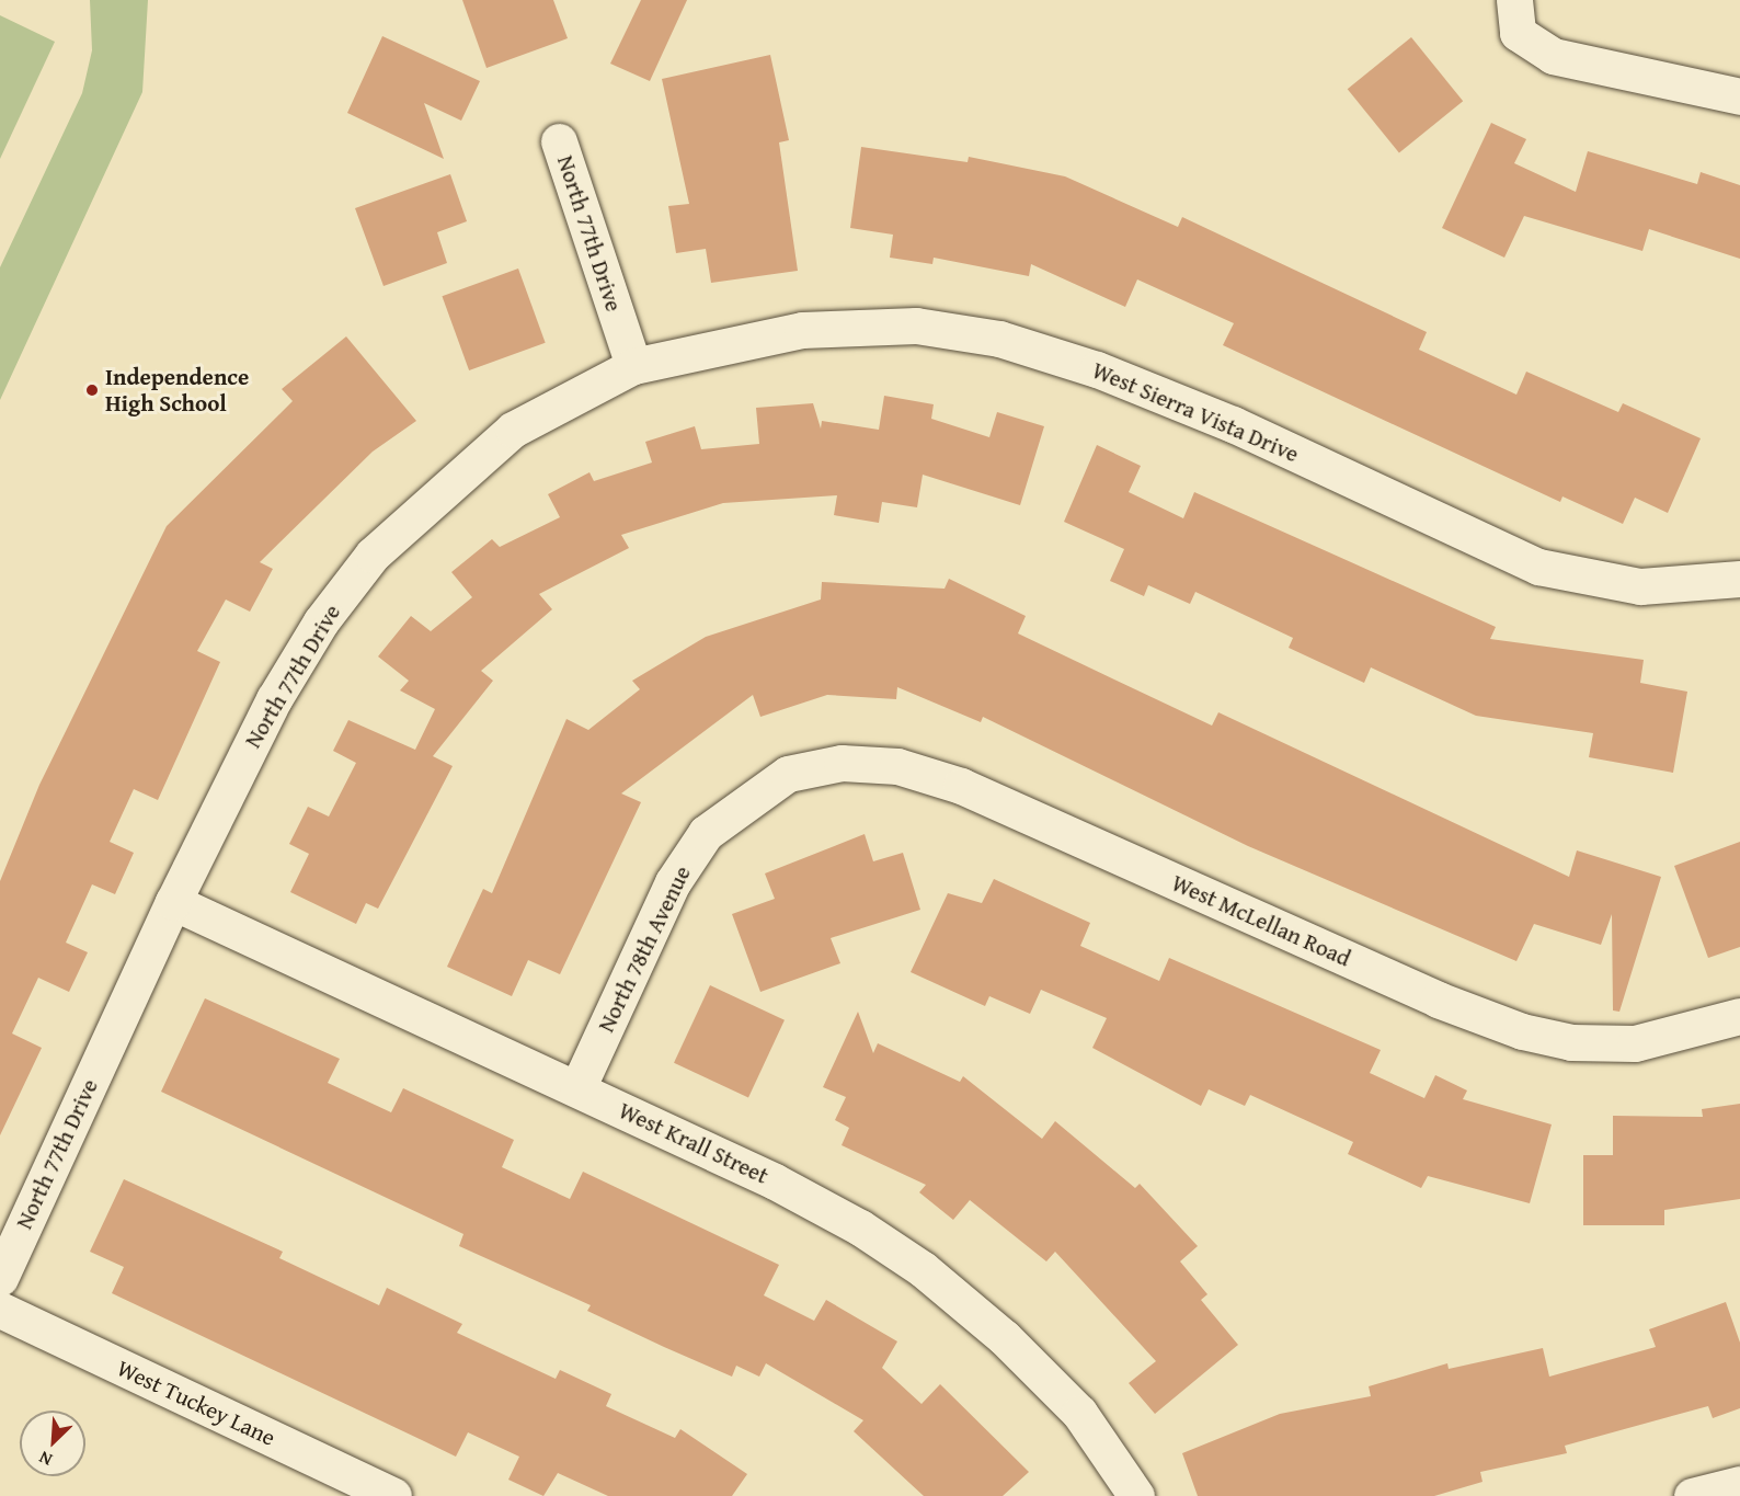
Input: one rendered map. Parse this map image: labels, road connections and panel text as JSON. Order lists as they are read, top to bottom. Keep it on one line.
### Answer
{"streets":{"street":["North 77th Drive","West Sierra Vista Drive","West McLellan Road","North 78th Avenue","West Krall Street","West Tuckey Lane"]},"crossings":[["North 77th Drive","West Sierra Vista Drive"],["North 77th Drive","West Krall Street"],["West McLellan Road","North 78th Avenue"],["North 78th Avenue","West Krall Street"]],"places":["Independence High School"],"north":"bottom left"}
